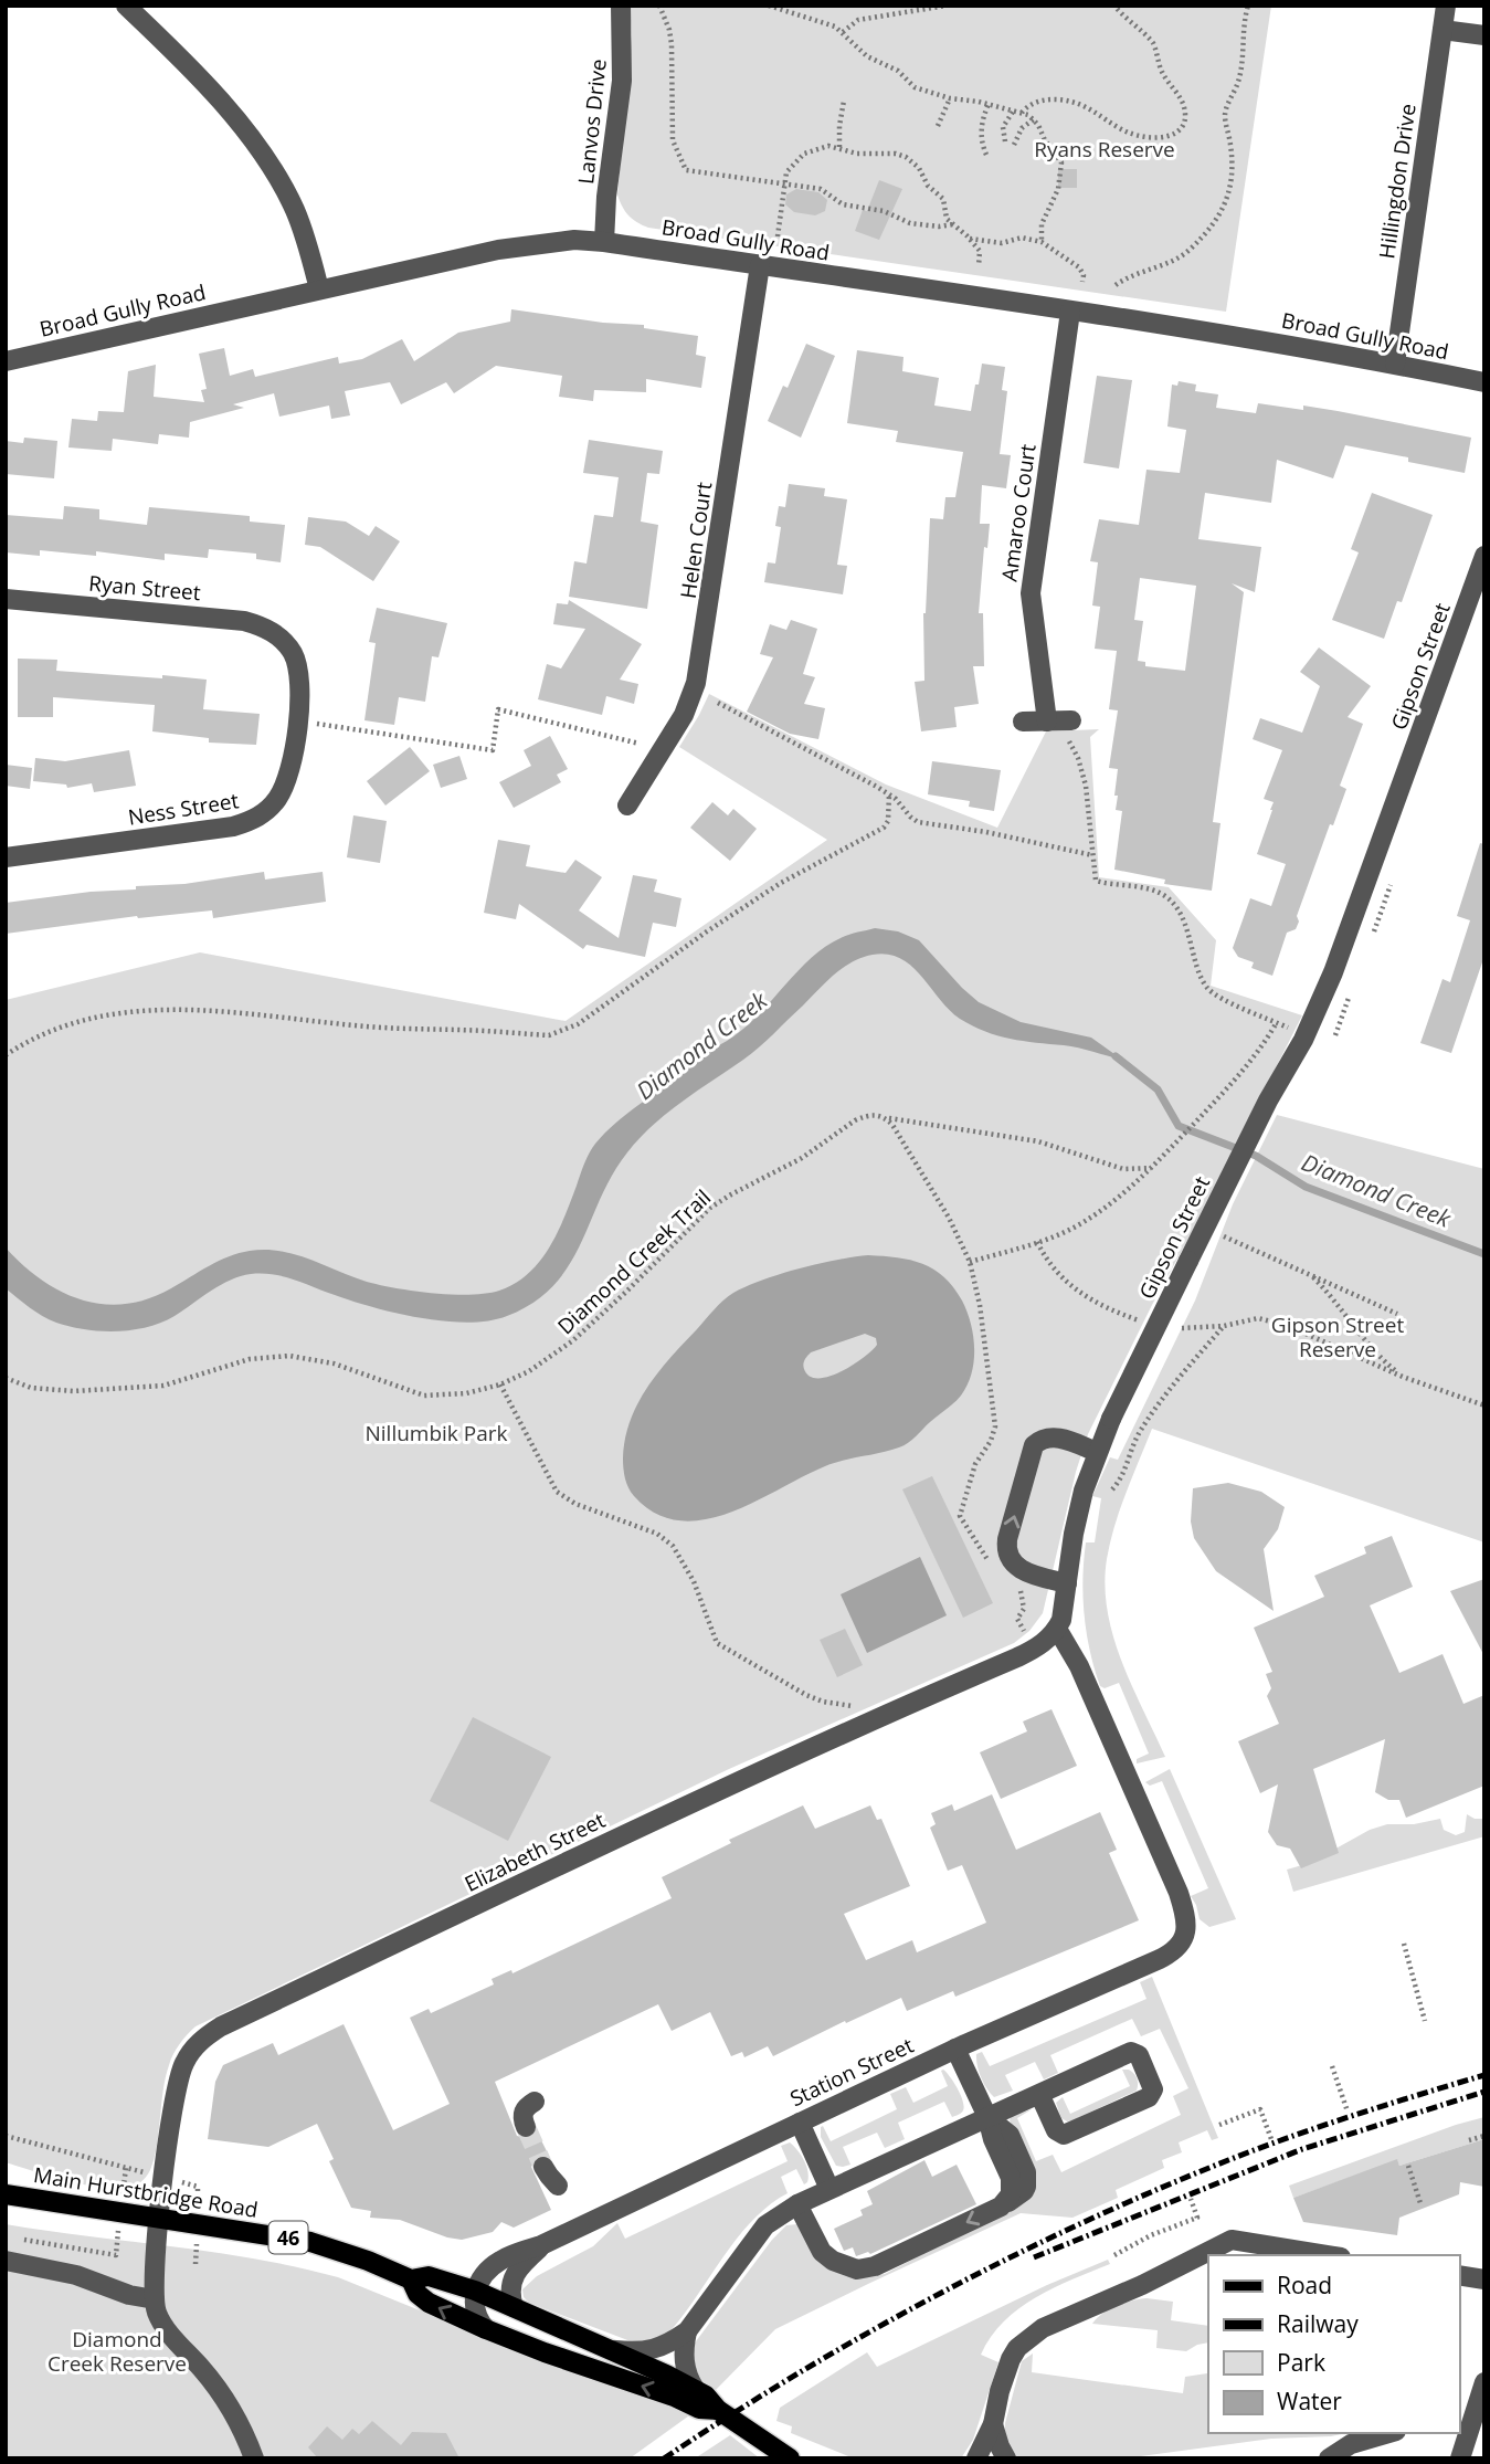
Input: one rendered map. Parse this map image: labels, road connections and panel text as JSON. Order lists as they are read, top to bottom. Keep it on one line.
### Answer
{"streets":{"main road":["Main Hurstbridge Road","46"],"street":["Lanvos Drive","Hillingdon Drive","Broad Gully Road","Amaroo Court","Helen Court","Ryan Street","Gipson Street","Ness Street","Elizabeth Street","Station Street"],"path":["Diamond Creek Trail"]},"crossings":[["Lanvos Drive","Broad Gully Road"],["Hillingdon Drive","Broad Gully Road"],["Broad Gully Road","Amaroo Court"],["Broad Gully Road","Helen Court"],["Ryan Street","Ness Street"],["Gipson Street","Elizabeth Street"],["Gipson Street","Station Street"],["Elizabeth Street","Station Street"],["Elizabeth Street","Main Hurstbridge Road"],["Station Street","Main Hurstbridge Road"]],"water":["Diamond Creek"],"parks":["Ryans Reserve","Gipson Street Reserve","Nillumbik Park","Diamond Creek Reserve"],"legend":["Road","Railway","Park","Water"]}
